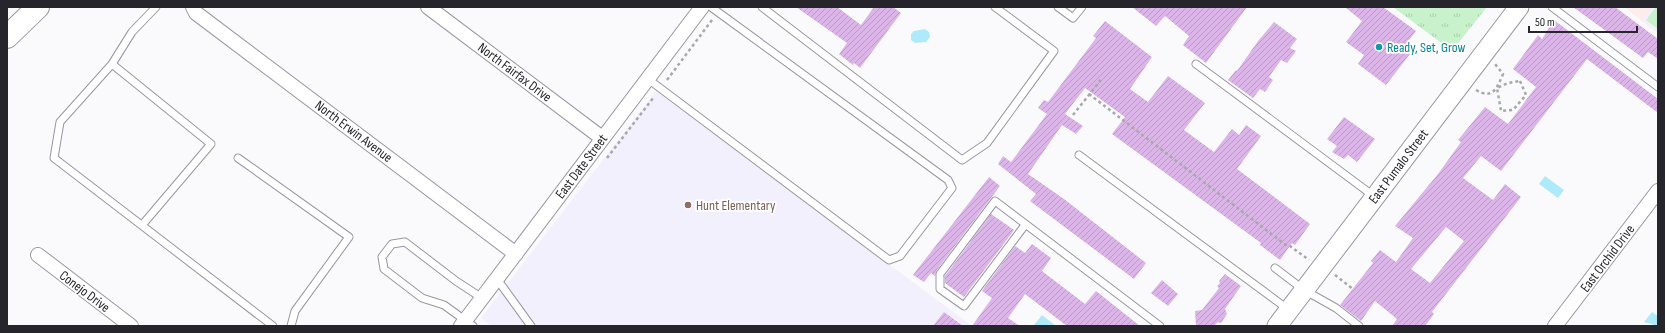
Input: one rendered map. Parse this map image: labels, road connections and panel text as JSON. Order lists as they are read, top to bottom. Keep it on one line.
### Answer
{"streets":{"street":["North Fairfax Drive","North Erwin Avenue","East Date Street","East Pumalo Street","East Orchid Drive","Conejo Drive"]},"crossings":[["North Fairfax Drive","East Date Street"],["North Erwin Avenue","East Date Street"]],"places":["Ready, Set, Grow","Hunt Elementary"],"scale_bar":"50 m"}
